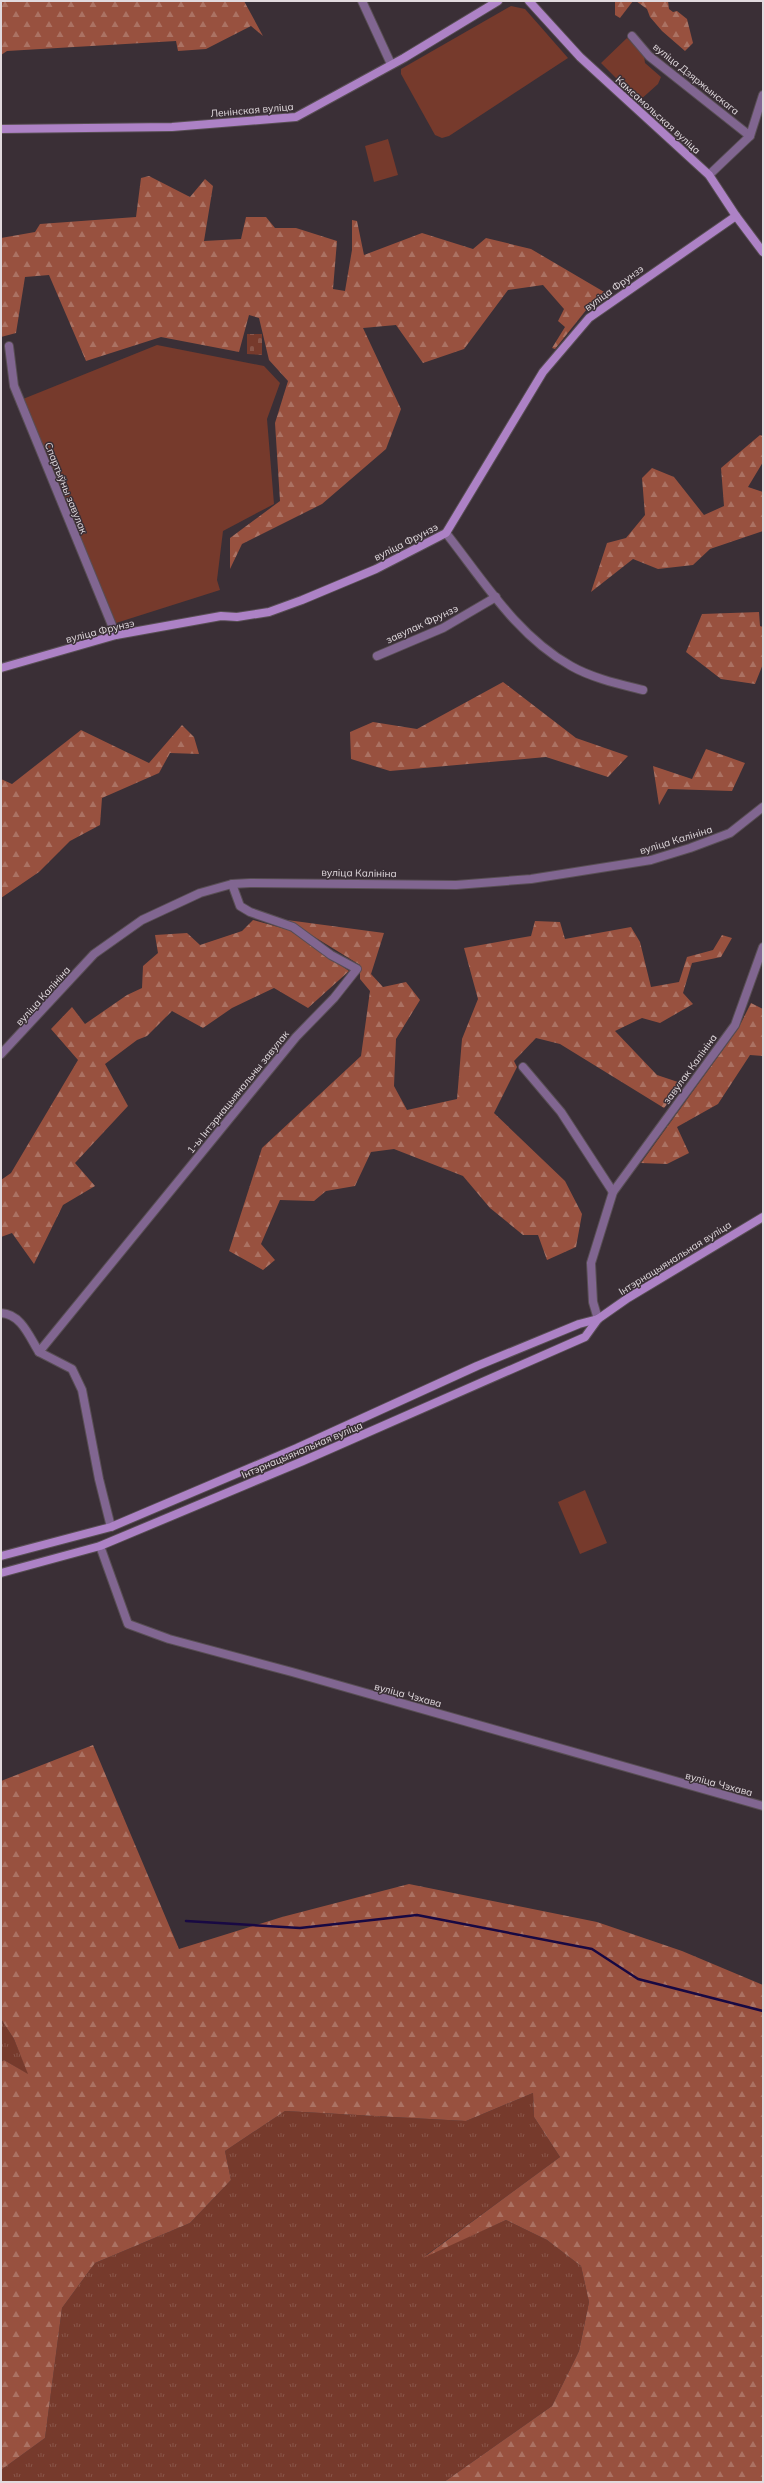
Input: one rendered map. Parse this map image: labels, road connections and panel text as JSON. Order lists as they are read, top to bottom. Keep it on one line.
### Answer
{"streets":{"main road":["Ленінская вуліца","Камсамольская вуліца","вуліца Фрунзэ","Інтэрнацыянальная вуліца"],"street":["вуліца Дзяржынскага","Спартыўны завулак","завулак Фрунзэ","вуліца Калініна","завулак Калініна","1-ы Інтэрнацыянальны завулак","вуліца Чэхава"]},"crossings":[["Камсамольская вуліца","вуліца Фрунзэ"],["вуліца Фрунзэ","Спартыўны завулак"],["вуліца Калініна","1-ы Інтэрнацыянальны завулак"],["завулак Калініна","Інтэрнацыянальная вуліца"],["Інтэрнацыянальная вуліца","вуліца Чэхава"]]}
